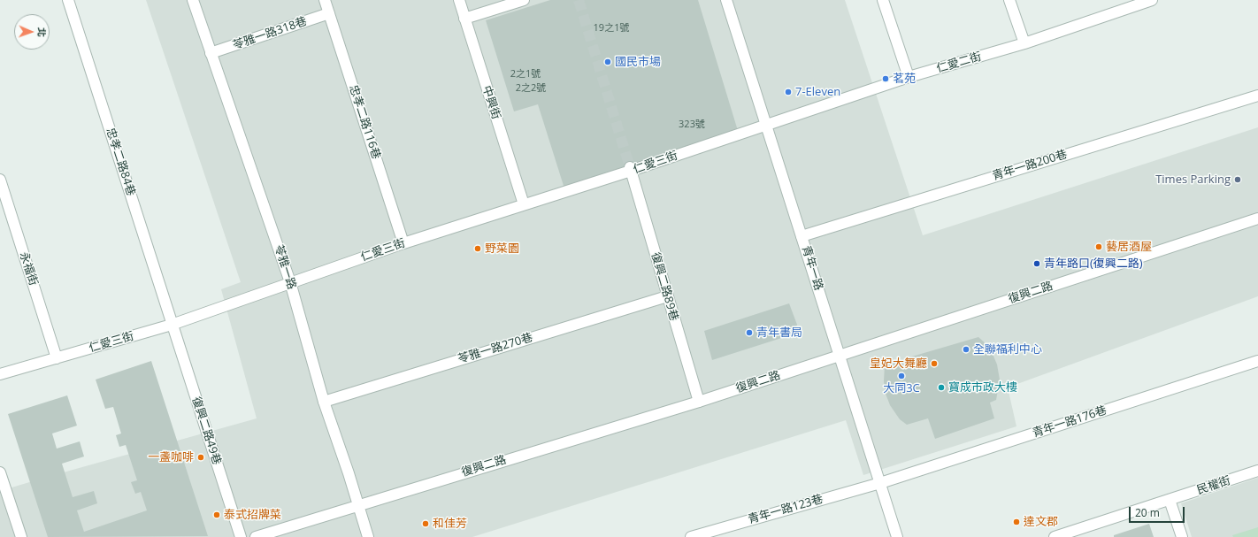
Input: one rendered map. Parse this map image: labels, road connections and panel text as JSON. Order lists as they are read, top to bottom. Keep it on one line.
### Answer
{"streets":{"street":["苓雅一路318巷","仁愛二街","中興街","忠孝二路116巷","忠孝二路84巷","仁愛三街","青年一路200巷","苓雅一路","青年一路","永福街","復興二路89巷","復興二路","苓雅一路270巷","青年一路176巷","復興二路49巷","民權街","青年一路123巷"]},"crossings":[["苓雅一路318巷","忠孝二路116巷"],["苓雅一路318巷","苓雅一路"],["仁愛二街","仁愛三街"],["仁愛二街","青年一路"],["中興街","仁愛三街"],["忠孝二路116巷","仁愛三街"],["忠孝二路84巷","仁愛三街"],["忠孝二路84巷","復興二路49巷"],["仁愛三街","苓雅一路"],["仁愛三街","青年一路"],["仁愛三街","永福街"],["仁愛三街","復興二路89巷"],["仁愛三街","復興二路49巷"],["青年一路200巷","青年一路"],["苓雅一路","復興二路"],["苓雅一路","苓雅一路270巷"],["青年一路","復興二路"],["青年一路","青年一路176巷"],["青年一路","青年一路123巷"],["復興二路89巷","復興二路"],["復興二路89巷","苓雅一路270巷"],["青年一路176巷","青年一路123巷"]],"places":["國民市場","茗苑","7-Eleven","Times Parking","藝居酒屋","野菜園","青年路口(復興二路)","青年書局","全聯福利中心","皇妃大舞廳","大同3C","寶成市政大樓","一盞咖啡","泰式招牌菜","達文郡","和佳芳"],"house_numbers":["19之1號","2之1號","2之2號","323號"],"scale_bar":"20 m","north":"right"}
